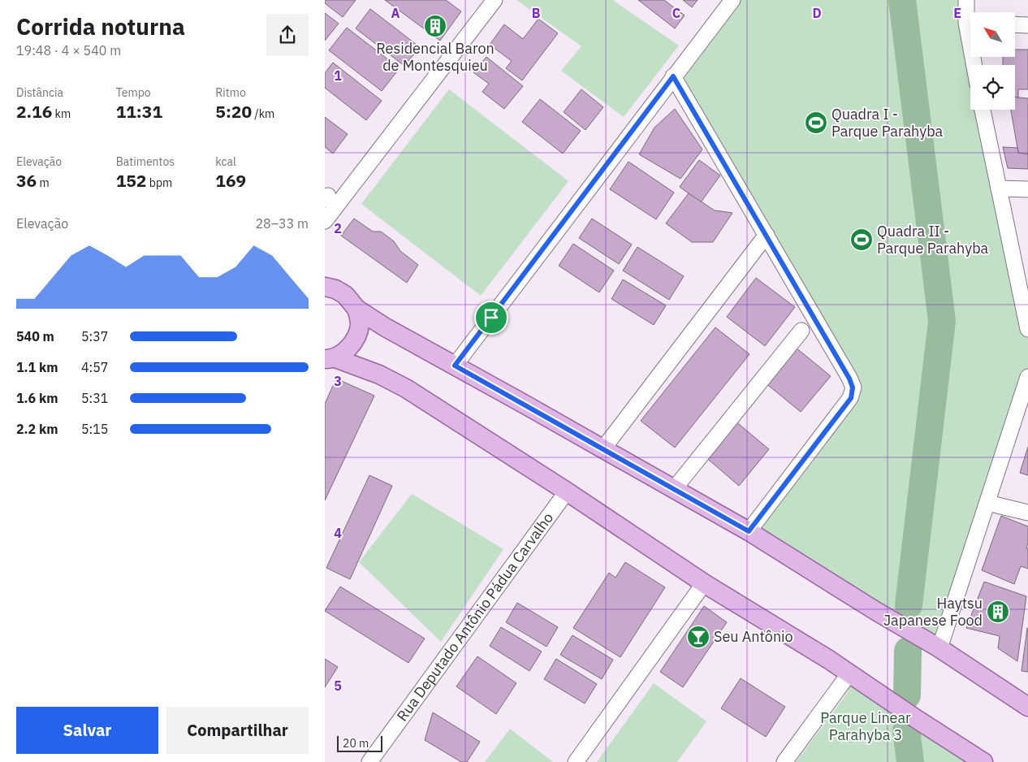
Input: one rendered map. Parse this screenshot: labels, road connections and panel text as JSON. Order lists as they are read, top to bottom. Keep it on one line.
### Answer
{"streets":{"street":["Rua Deputado Antônio Pádua Carvalho"]},"parks":["Parque Linear Parahyba 3"],"places":{"building":["Residencial Baron de Montesquieu","Haytsu Japanese Food"],"sports":["Quadra I - Parque Parahyba","Quadra II - Parque Parahyba"],"bar":["Seu Antônio"]},"scale_bar":"20 m","north":"top left","page":{"heading":["Corrida noturna","19:48 · 4 × 540 m"],"stats":[["Distância","2.16 km"],["Tempo","11:31"],["Ritmo","5:20 /km"],["Elevação","36 m"],["Batimentos","152 bpm"],["kcal","169"]],"chart":["Elevação","28–33 m"],"list":[{"name":"540 m","note":"5:37"},{"name":"1.1 km","note":"4:57"},{"name":"1.6 km","note":"5:31"},{"name":"2.2 km","note":"5:15"}],"buttons":["Salvar","Compartilhar"],"scale":"20 m"},"grid":{"columns":["A","B","C","D","E"],"rows":["1","2","3","4","5"]}}
